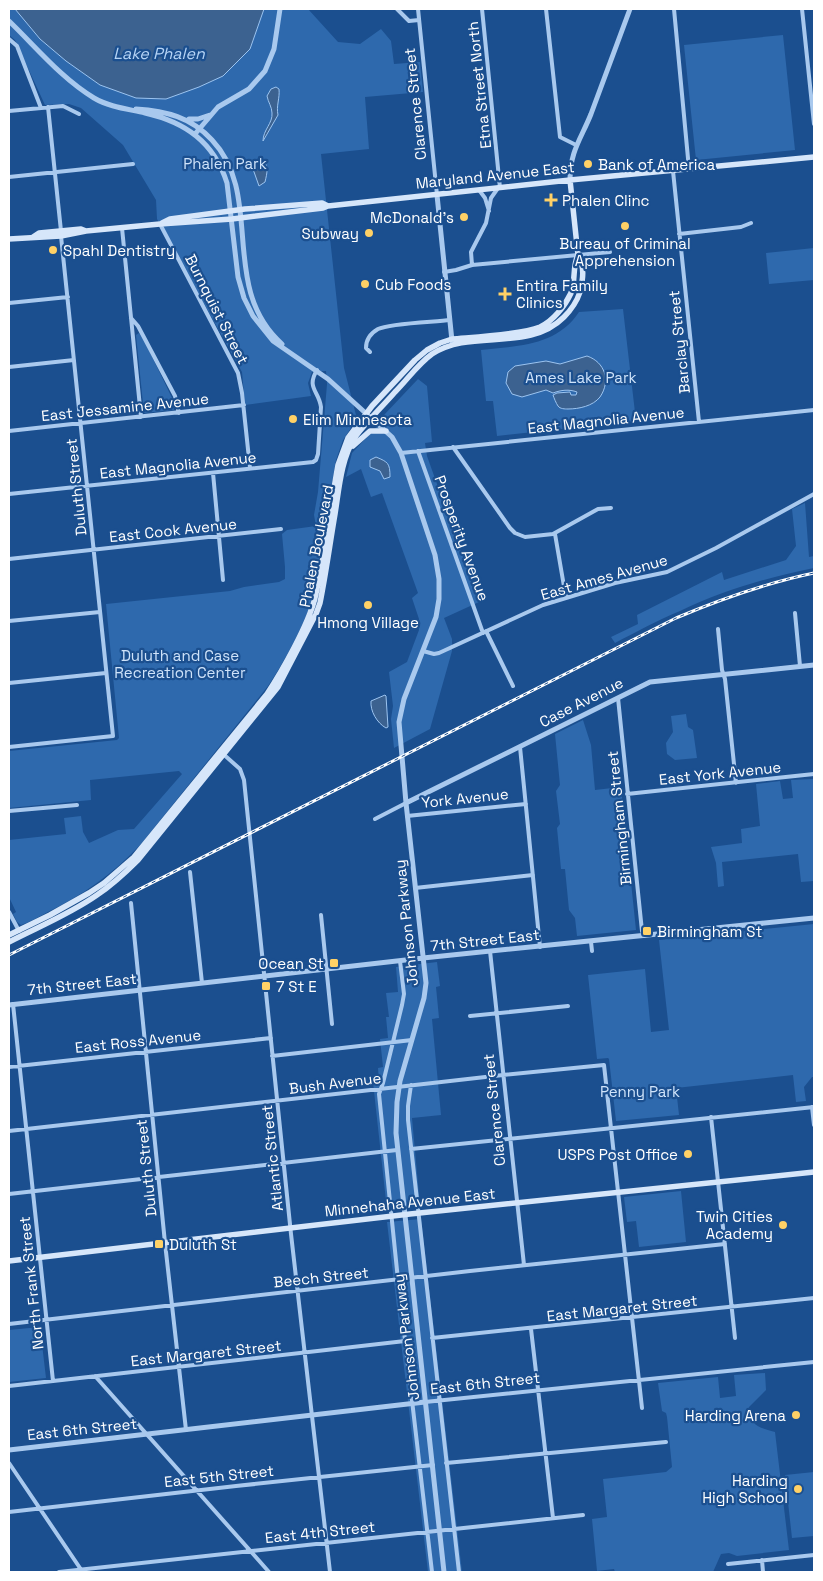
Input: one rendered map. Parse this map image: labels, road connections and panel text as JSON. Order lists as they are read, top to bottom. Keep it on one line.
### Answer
{"streets":{"main road":["Maryland Avenue East","Phalen Boulevard","Minnehaha Avenue East"],"street":["Etna Street North","Clarence Street","Burnquist Street","Barclay Street","East Jessamine Avenue","East Magnolia Avenue","Duluth Street","East Cook Avenue","Prosperity Avenue","East Ames Avenue","Case Avenue","East York Avenue","York Avenue","Birmingham Street","Johnson Parkway","7th Street East","East Ross Avenue","Bush Avenue","Atlantic Street","Beech Street","North Frank Street","East Margaret Street","East 6th Street","East 5th Street","East 4th Street"]},"crossings":[["Etna Street North","Maryland Avenue East"],["Clarence Street","Maryland Avenue East"],["Clarence Street","Phalen Boulevard"],["Clarence Street","7th Street East"],["Clarence Street","Bush Avenue"],["Clarence Street","Minnehaha Avenue East"],["Clarence Street","Beech Street"],["Maryland Avenue East","Burnquist Street"],["Maryland Avenue East","Barclay Street"],["Maryland Avenue East","Duluth Street"],["Maryland Avenue East","Phalen Boulevard"],["Maryland Avenue East","Johnson Parkway"],["Burnquist Street","East Jessamine Avenue"],["Burnquist Street","East Magnolia Avenue"],["Barclay Street","East Magnolia Avenue"],["East Jessamine Avenue","Duluth Street"],["East Magnolia Avenue","Duluth Street"],["East Magnolia Avenue","Prosperity Avenue"],["East Magnolia Avenue","Johnson Parkway"],["Duluth Street","East Cook Avenue"],["Duluth Street","7th Street East"],["Duluth Street","East Ross Avenue"],["Duluth Street","Bush Avenue"],["Duluth Street","Minnehaha Avenue East"],["Duluth Street","Beech Street"],["Duluth Street","East Margaret Street"],["Duluth Street","East 6th Street"],["Prosperity Avenue","East Ames Avenue"],["Phalen Boulevard","Johnson Parkway"],["Phalen Boulevard","Atlantic Street"],["East Ames Avenue","Johnson Parkway"],["Case Avenue","Birmingham Street"],["Case Avenue","Johnson Parkway"],["East York Avenue","Birmingham Street"],["York Avenue","Johnson Parkway"],["Birmingham Street","7th Street East"],["Johnson Parkway","7th Street East"],["Johnson Parkway","Bush Avenue"],["Johnson Parkway","Minnehaha Avenue East"],["Johnson Parkway","Beech Street"],["Johnson Parkway","East Margaret Street"],["Johnson Parkway","East 6th Street"],["Johnson Parkway","East 5th Street"],["Johnson Parkway","East 4th Street"],["7th Street East","Atlantic Street"],["7th Street East","North Frank Street"],["East Ross Avenue","Atlantic Street"],["East Ross Avenue","North Frank Street"],["Bush Avenue","Atlantic Street"],["Bush Avenue","North Frank Street"],["Atlantic Street","Minnehaha Avenue East"],["Atlantic Street","Beech Street"],["Atlantic Street","East Margaret Street"],["Atlantic Street","East 6th Street"],["Atlantic Street","East 5th Street"],["Atlantic Street","East 4th Street"],["Minnehaha Avenue East","North Frank Street"],["Beech Street","North Frank Street"],["North Frank Street","East Margaret Street"]],"water":["Lake Phalen"],"parks":["Phalen Park","Ames Lake Park","Duluth and Case Recreation Center","Penny Park"],"places":{"other":["Bank of America","McDonald's","Bureau of Criminal Apprehension","Subway","Spahl Dentistry","Cub Foods","Elim Minnesota","Hmong Village","USPS Post Office","Twin Cities Academy","Harding Arena","Harding High School"],"health":["Phalen Clinc","Entira Family Clinics"],"transit":["Birmingham St","Ocean St","7 St E","Duluth St"]}}
